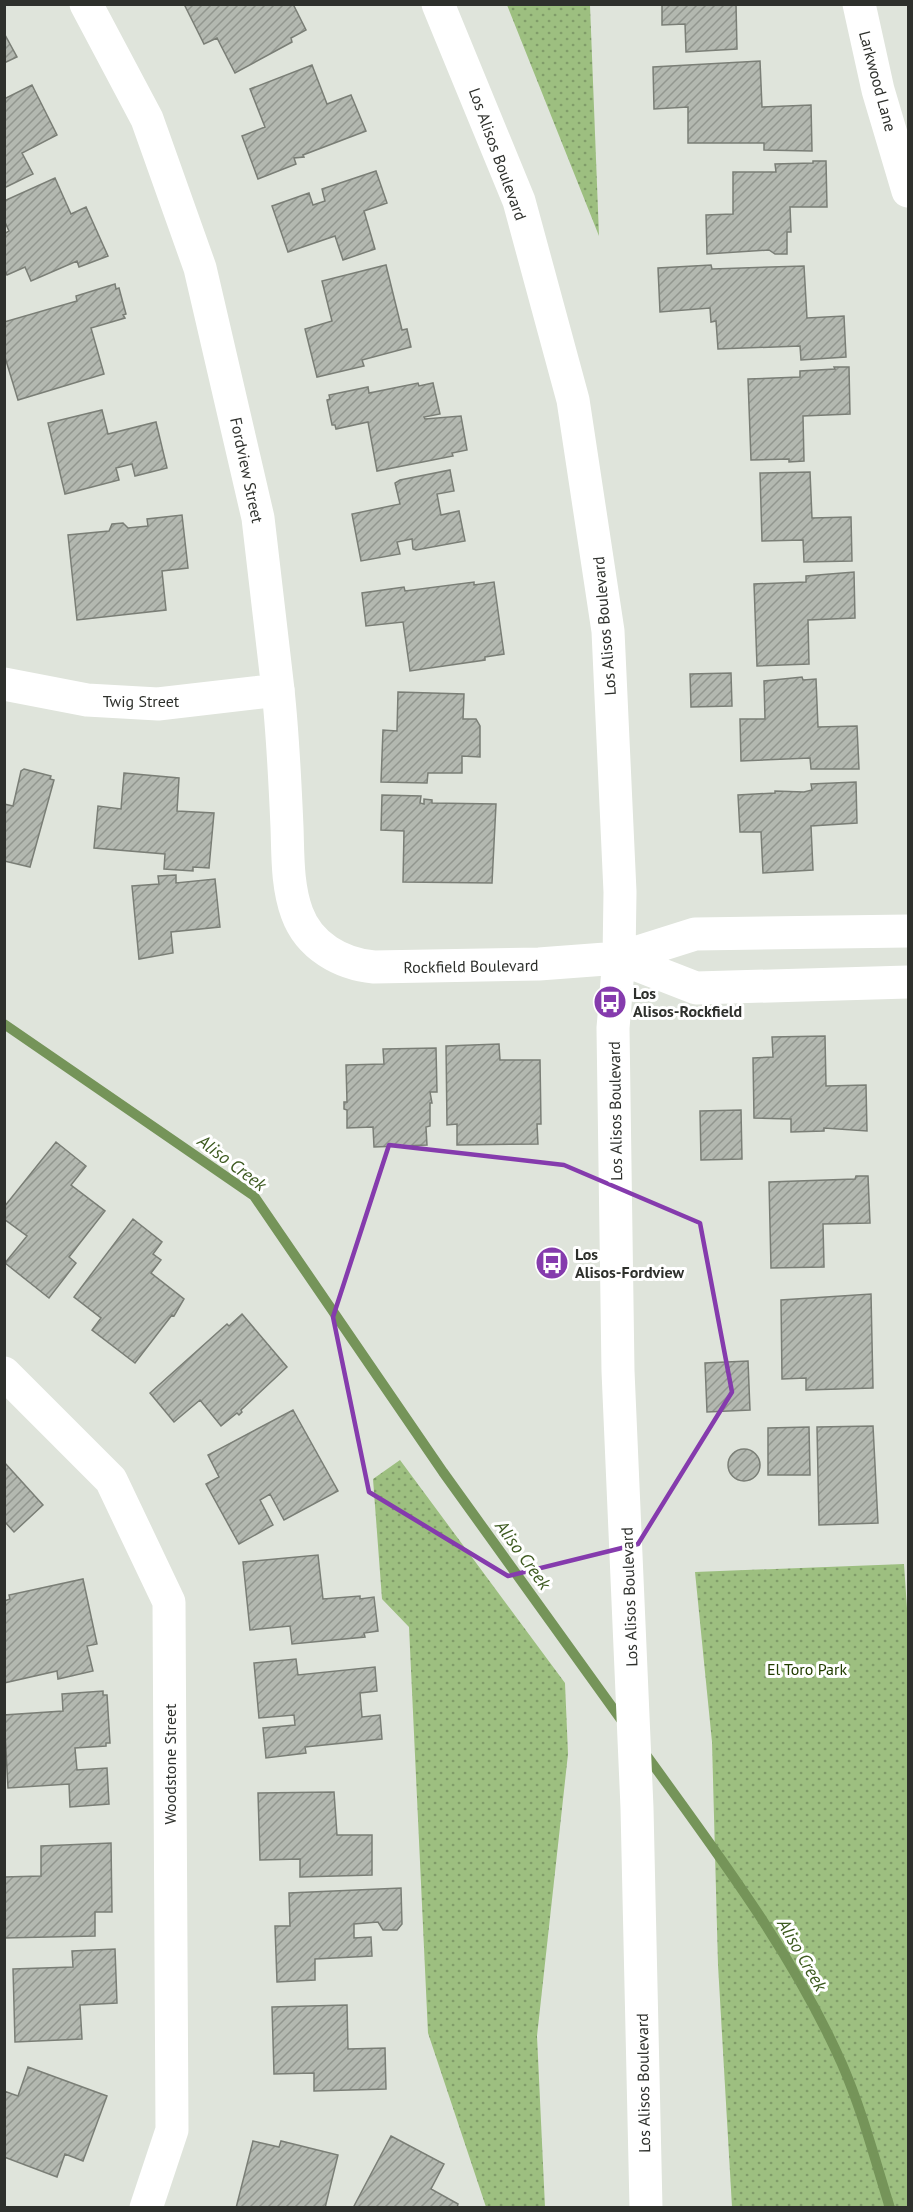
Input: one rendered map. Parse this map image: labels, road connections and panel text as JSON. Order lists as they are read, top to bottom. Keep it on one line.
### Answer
{"streets":{"main road":["Larkwood Lane","Los Alisos Boulevard","Fordview Street","Twig Street","Rockfield Boulevard","Woodstone Street"]},"crossings":[["Los Alisos Boulevard","Rockfield Boulevard"],["Fordview Street","Twig Street"],["Fordview Street","Rockfield Boulevard"]],"water":["Aliso Creek"],"parks":["El Toro Park"],"places":{"bus stop":["Los Alisos-Rockfield","Los Alisos-Fordview"]}}
